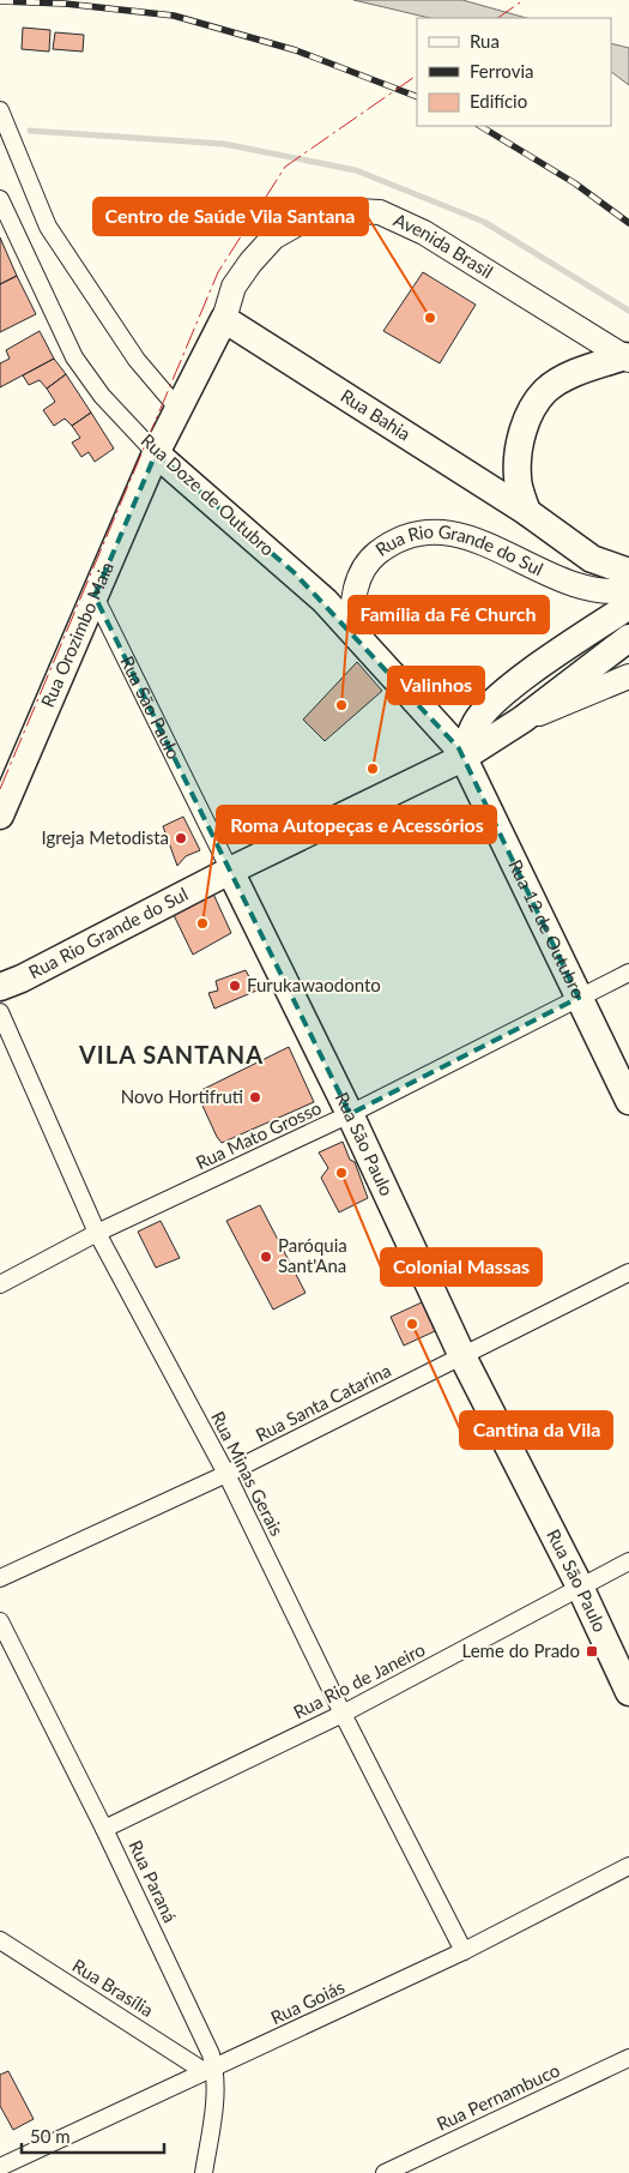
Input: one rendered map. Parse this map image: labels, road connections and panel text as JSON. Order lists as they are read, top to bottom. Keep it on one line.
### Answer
{"streets":{"main road":["Avenida Brasil","Rua Bahia","Rua Doze de Outubro","Rua Rio Grande do Sul","Rua Orozimbo Maia","Rua São Paulo","Rua 12 de Outubro"],"street":["Rua Mato Grosso","Rua Santa Catarina","Rua Minas Gerais","Rua Rio de Janeiro","Rua Paraná","Rua Brasília","Rua Goiás","Rua Pernambuco"]},"crossings":[["Avenida Brasil","Rua Bahia"],["Avenida Brasil","Rua Doze de Outubro"],["Avenida Brasil","Rua Orozimbo Maia"],["Rua Doze de Outubro","Rua Rio Grande do Sul"],["Rua Doze de Outubro","Rua Orozimbo Maia"],["Rua Doze de Outubro","Rua 12 de Outubro"],["Rua Rio Grande do Sul","Rua São Paulo"],["Rua Rio Grande do Sul","Rua 12 de Outubro"],["Rua Orozimbo Maia","Rua São Paulo"],["Rua São Paulo","Rua Mato Grosso"],["Rua São Paulo","Rua Santa Catarina"],["Rua São Paulo","Rua Rio de Janeiro"],["Rua 12 de Outubro","Rua Mato Grosso"],["Rua Mato Grosso","Rua Minas Gerais"],["Rua Santa Catarina","Rua Minas Gerais"],["Rua Minas Gerais","Rua Rio de Janeiro"],["Rua Minas Gerais","Rua Goiás"],["Rua Rio de Janeiro","Rua Paraná"],["Rua Paraná","Rua Brasília"],["Rua Paraná","Rua Goiás"],["Rua Brasília","Rua Goiás"]],"districts":["VILA SANTANA"],"places":{"other":["Centro de Saúde Vila Santana","Família da Fé Church","Valinhos","Igreja Metodista","Roma Autopeças e Acessórios","Furukawaodonto","Novo Hortifruti","Colonial Massas","Paróquia Sant'Ana","Cantina da Vila"],"transit":["Leme do Prado"]},"legend":["Rua","Ferrovia","Edifício"],"scale_bar":"50 m"}
